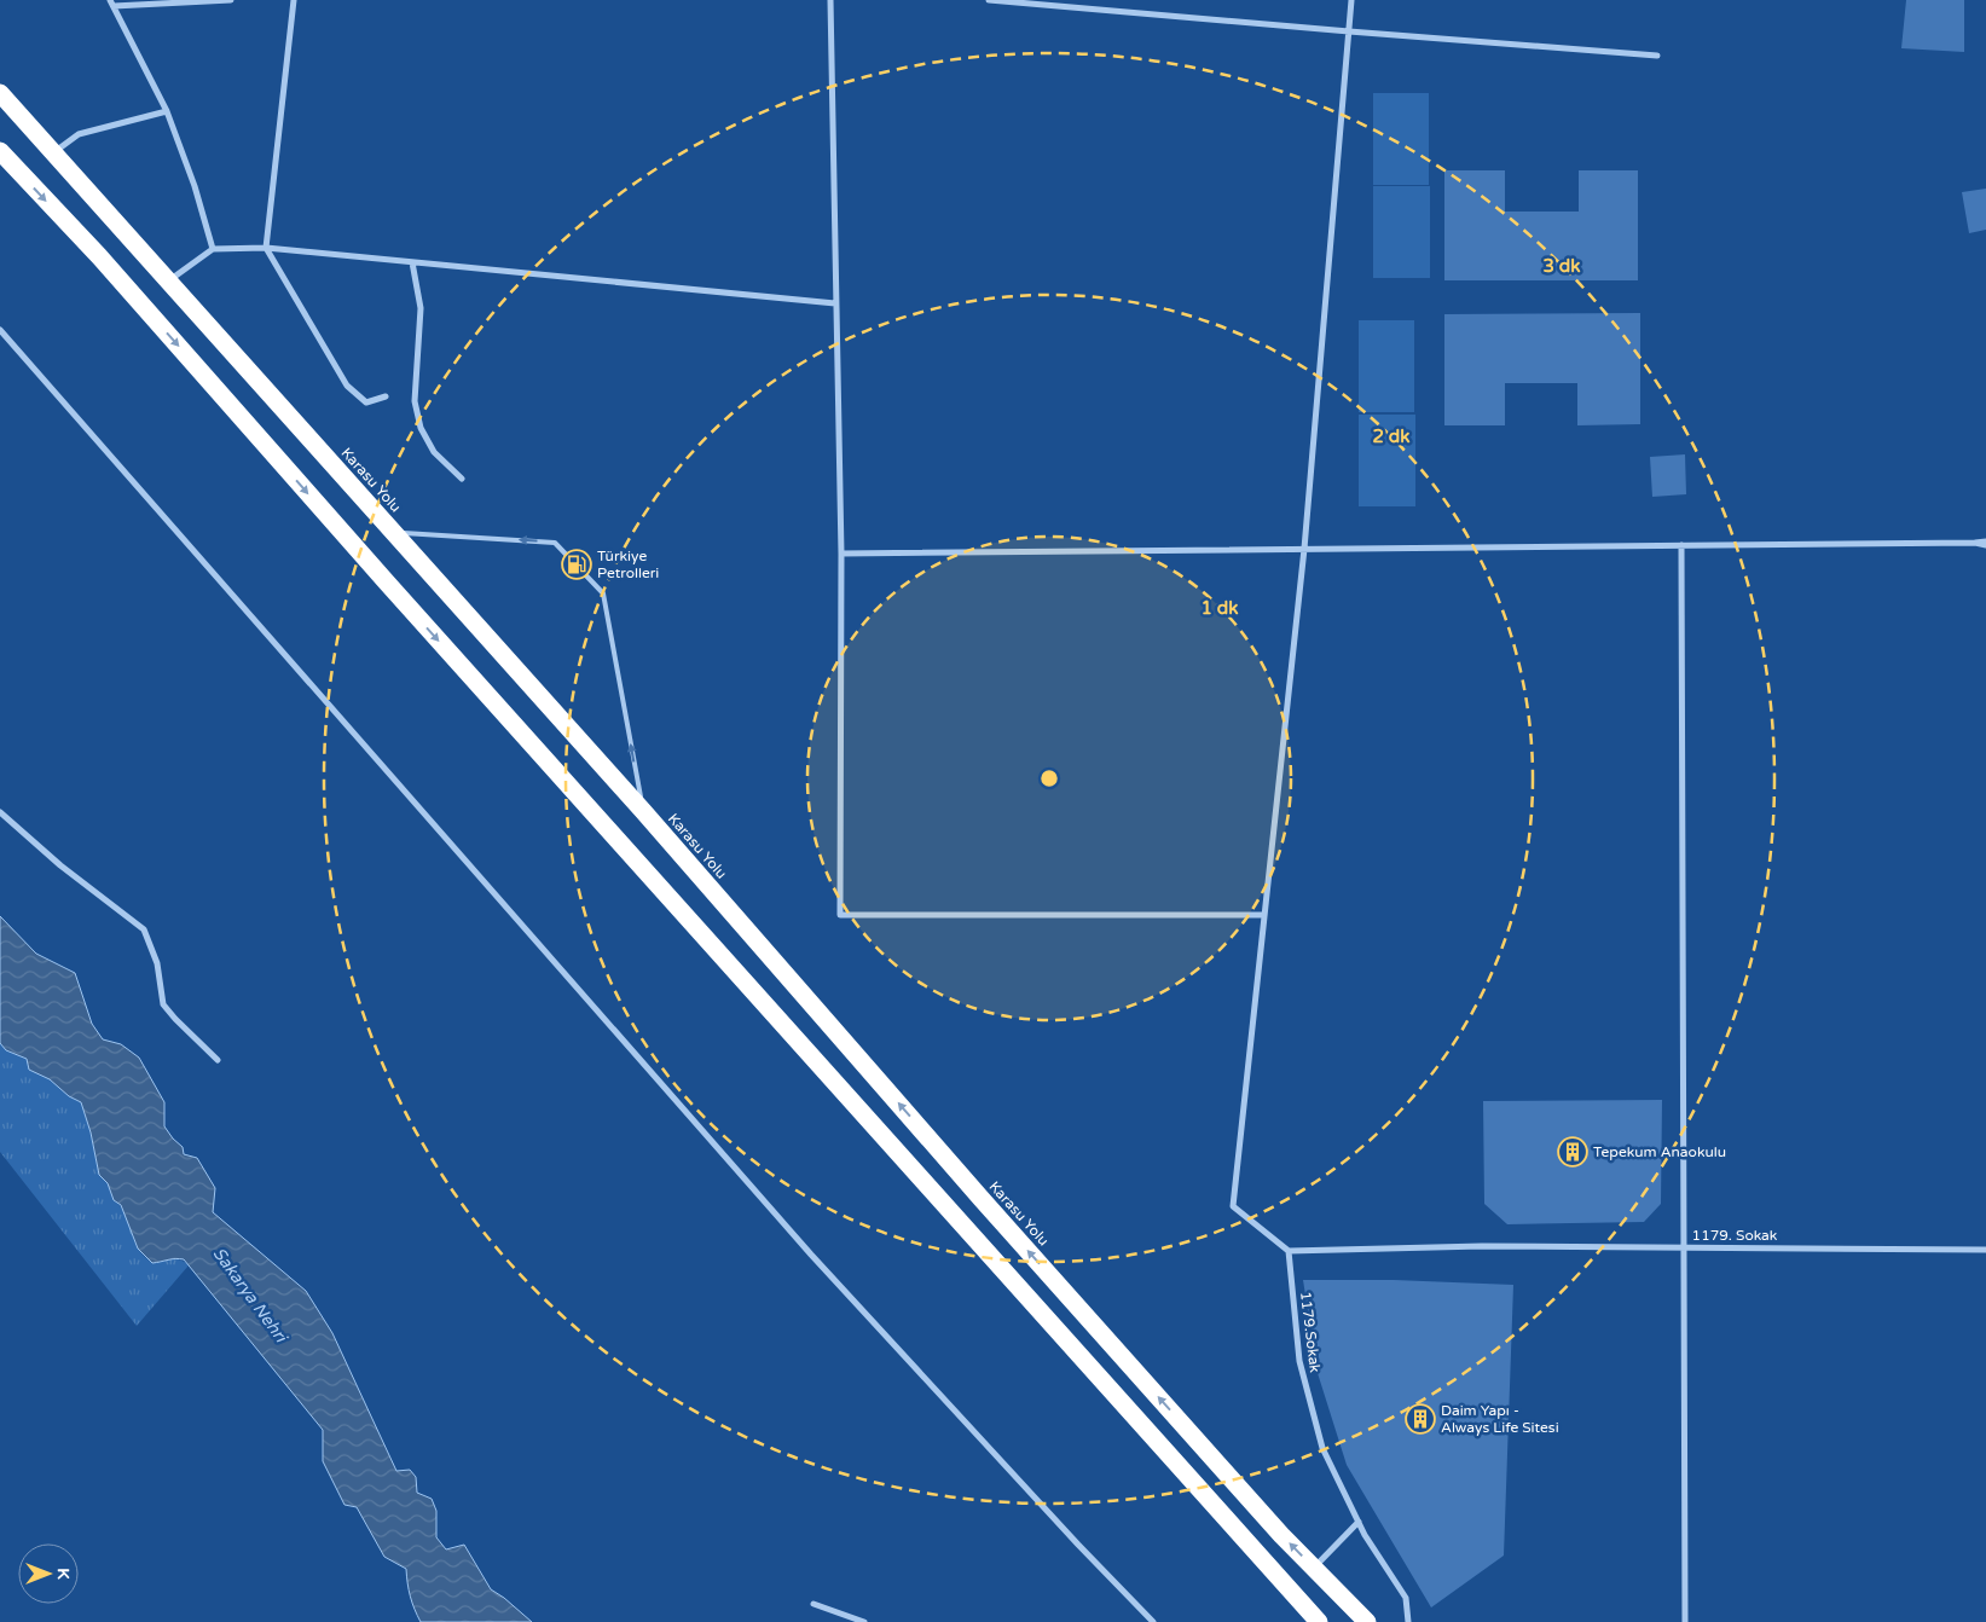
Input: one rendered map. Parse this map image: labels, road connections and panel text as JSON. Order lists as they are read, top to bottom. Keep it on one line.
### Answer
{"streets":{"highway":["Karasu Yolu"],"street":["1179. Sokak","1179.Sokak"]},"crossings":[["1179. Sokak","1179.Sokak"]],"water":["Sakarya Nehri"],"places":{"fuel station":["Türkiye Petrolleri"],"building":["Tepekum Anaokulu","Daim Yapı - Always Life Sitesi"]},"north":"right","rings":["3 dk","2 dk","1 dk"]}
